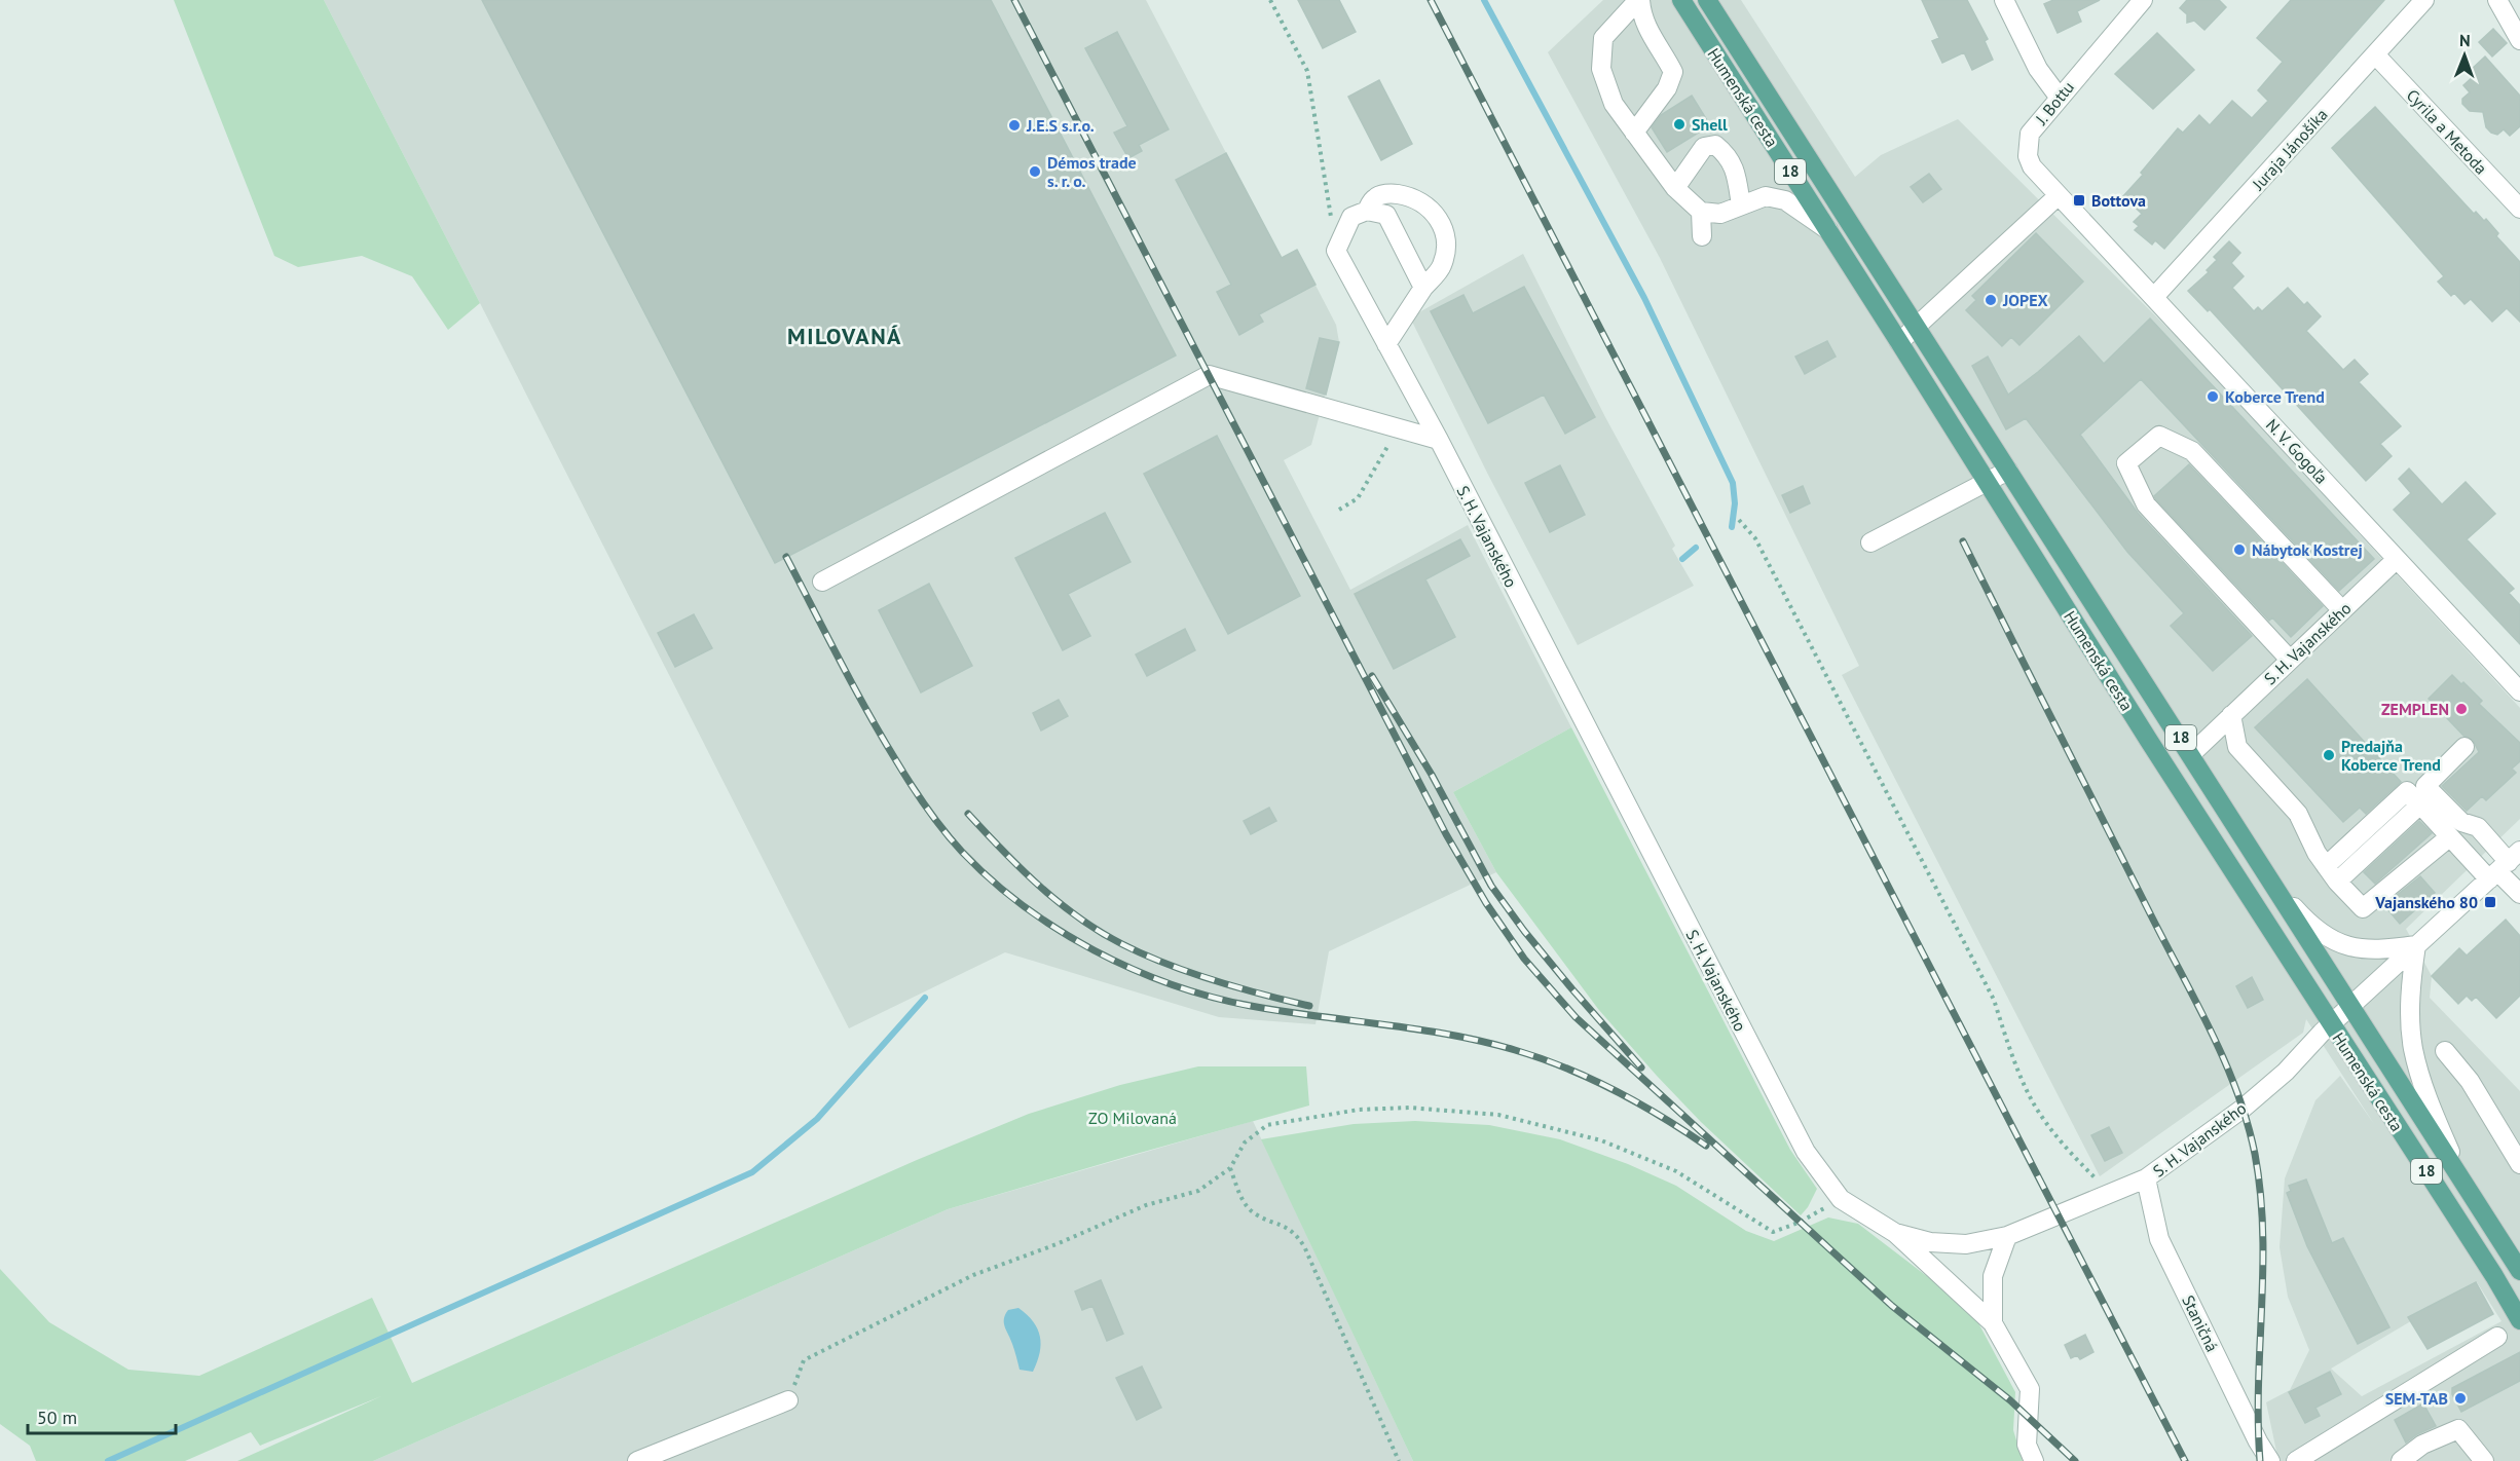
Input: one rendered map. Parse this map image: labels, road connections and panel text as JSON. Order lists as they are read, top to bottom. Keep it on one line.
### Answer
{"streets":{"main road":["Humenská cesta","18"],"street":["J. Bottu","Cyrila a Metoda","Juraja Jánošíka","N. V. Gogoľa","S. H. Vajanského","Staničná"]},"crossings":[["Humenská cesta","S. H. Vajanského"],["J. Bottu","N. V. Gogoľa"],["Cyrila a Metoda","Juraja Jánošíka"],["Juraja Jánošíka","N. V. Gogoľa"],["N. V. Gogoľa","S. H. Vajanského"],["S. H. Vajanského","Staničná"]],"districts":["MILOVANÁ"],"parks":["ZO Milovaná"],"places":{"other":["Shell","J.E.S s.r.o.","Démos trade s. r. o.","JOPEX","Koberce Trend","Nábytok Kostrej","ZEMPLEN","Predajňa Koberce Trend","SEM-TAB"],"transit":["Bottova","Vajanského 80"]},"scale_bar":"50 m","north":"top"}
